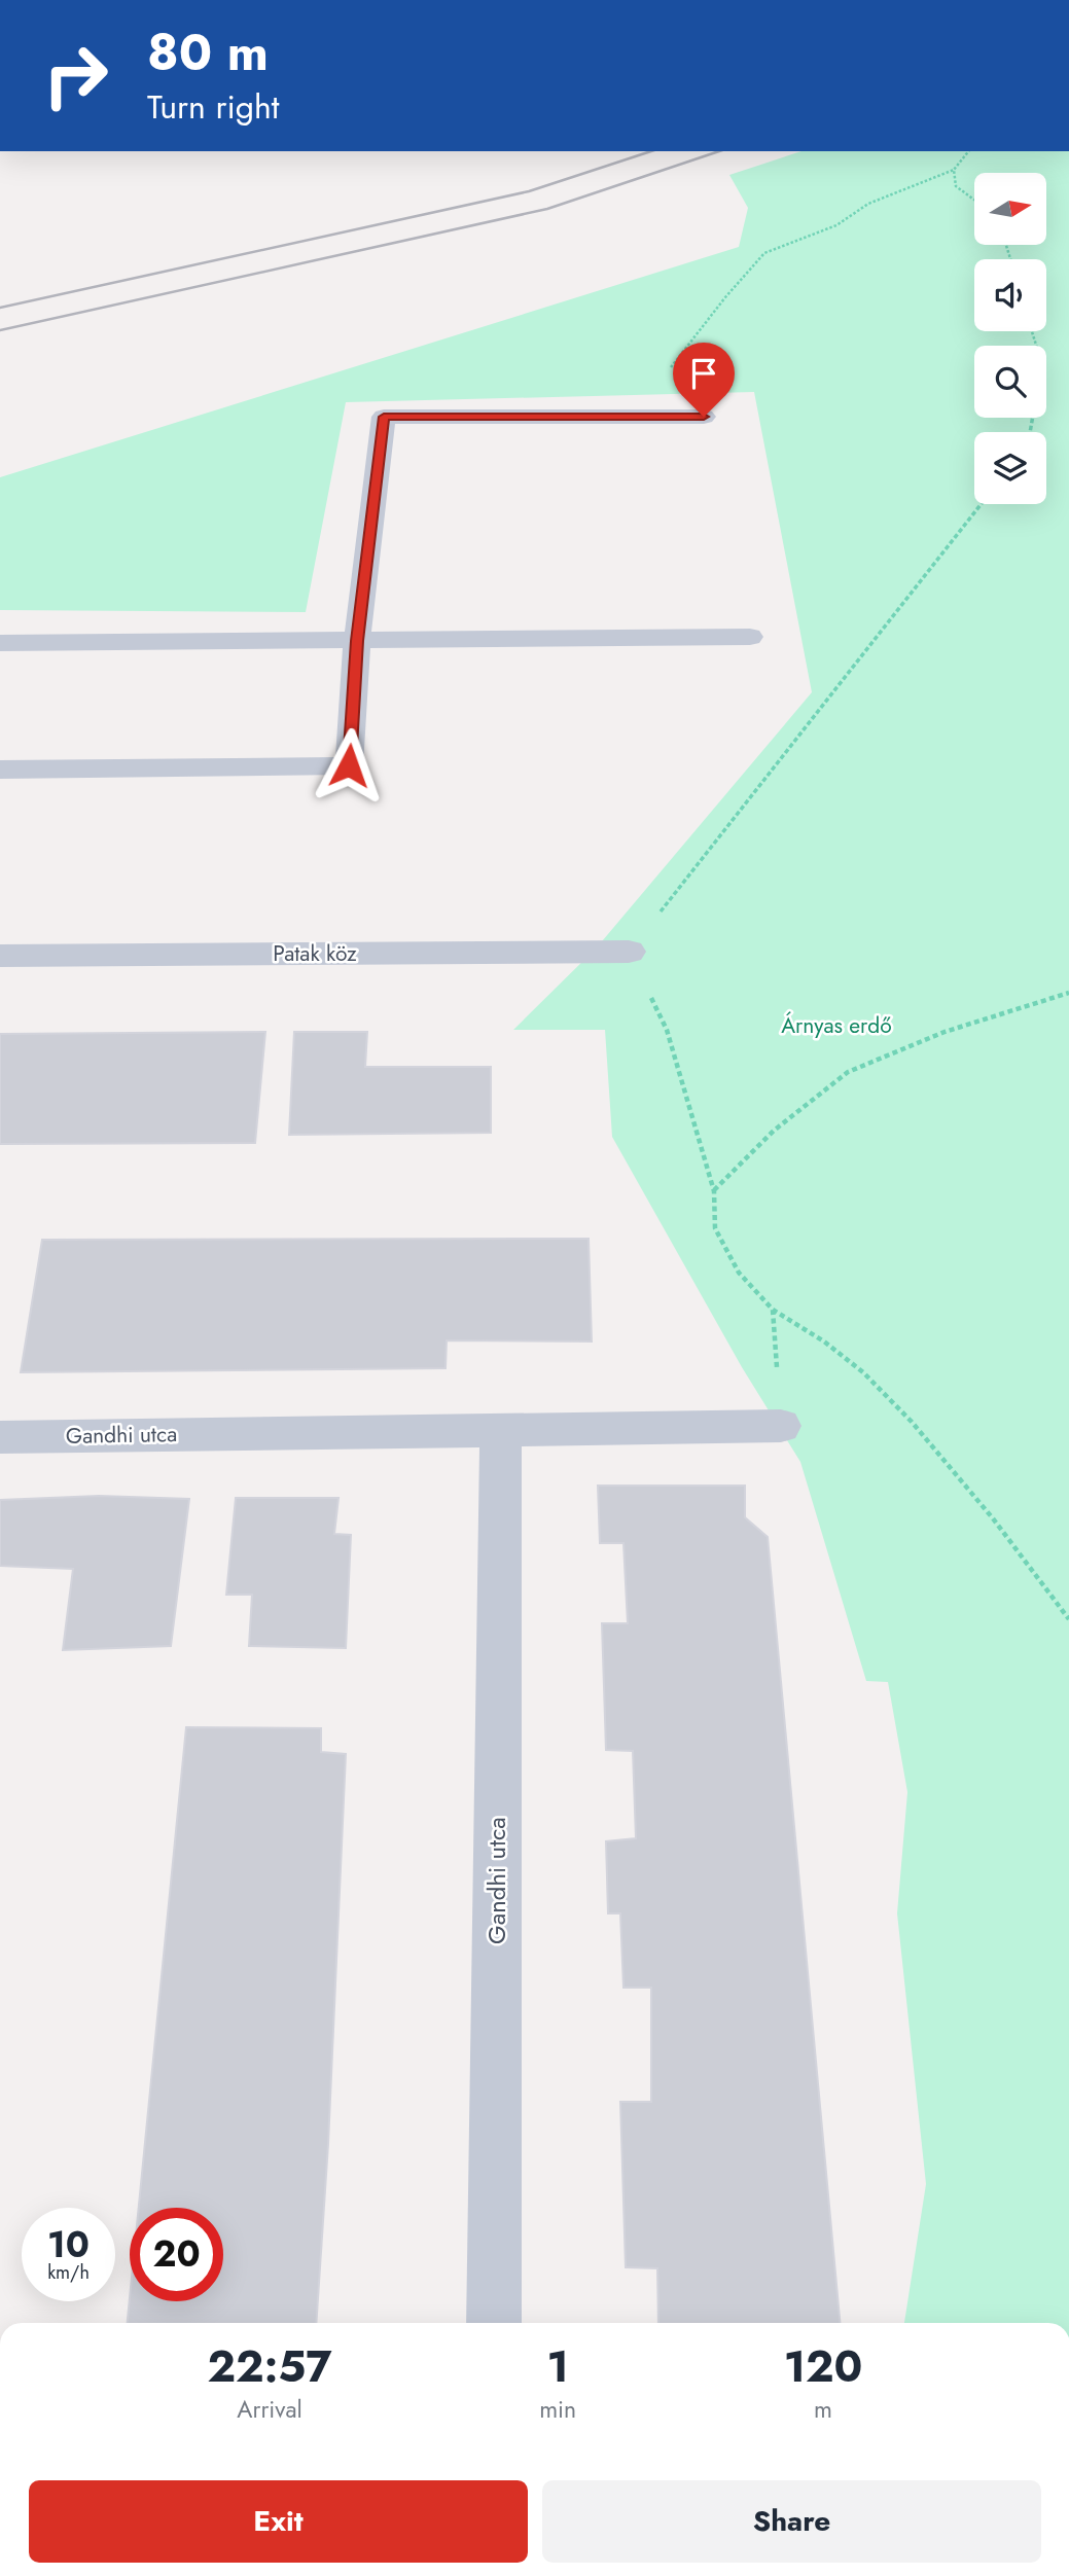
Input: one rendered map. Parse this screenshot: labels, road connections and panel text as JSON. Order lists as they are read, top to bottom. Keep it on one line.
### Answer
{"streets":{"street":["Patak köz","Gandhi utca"]},"parks":["Árnyas erdő"],"north":"right","page":{"turn":["80 m","Turn right"],"speed":"10 km/h","limit":"20","eta":["22:57","Arrival","1","min","120","m"],"buttons":["Exit","Share"]}}
